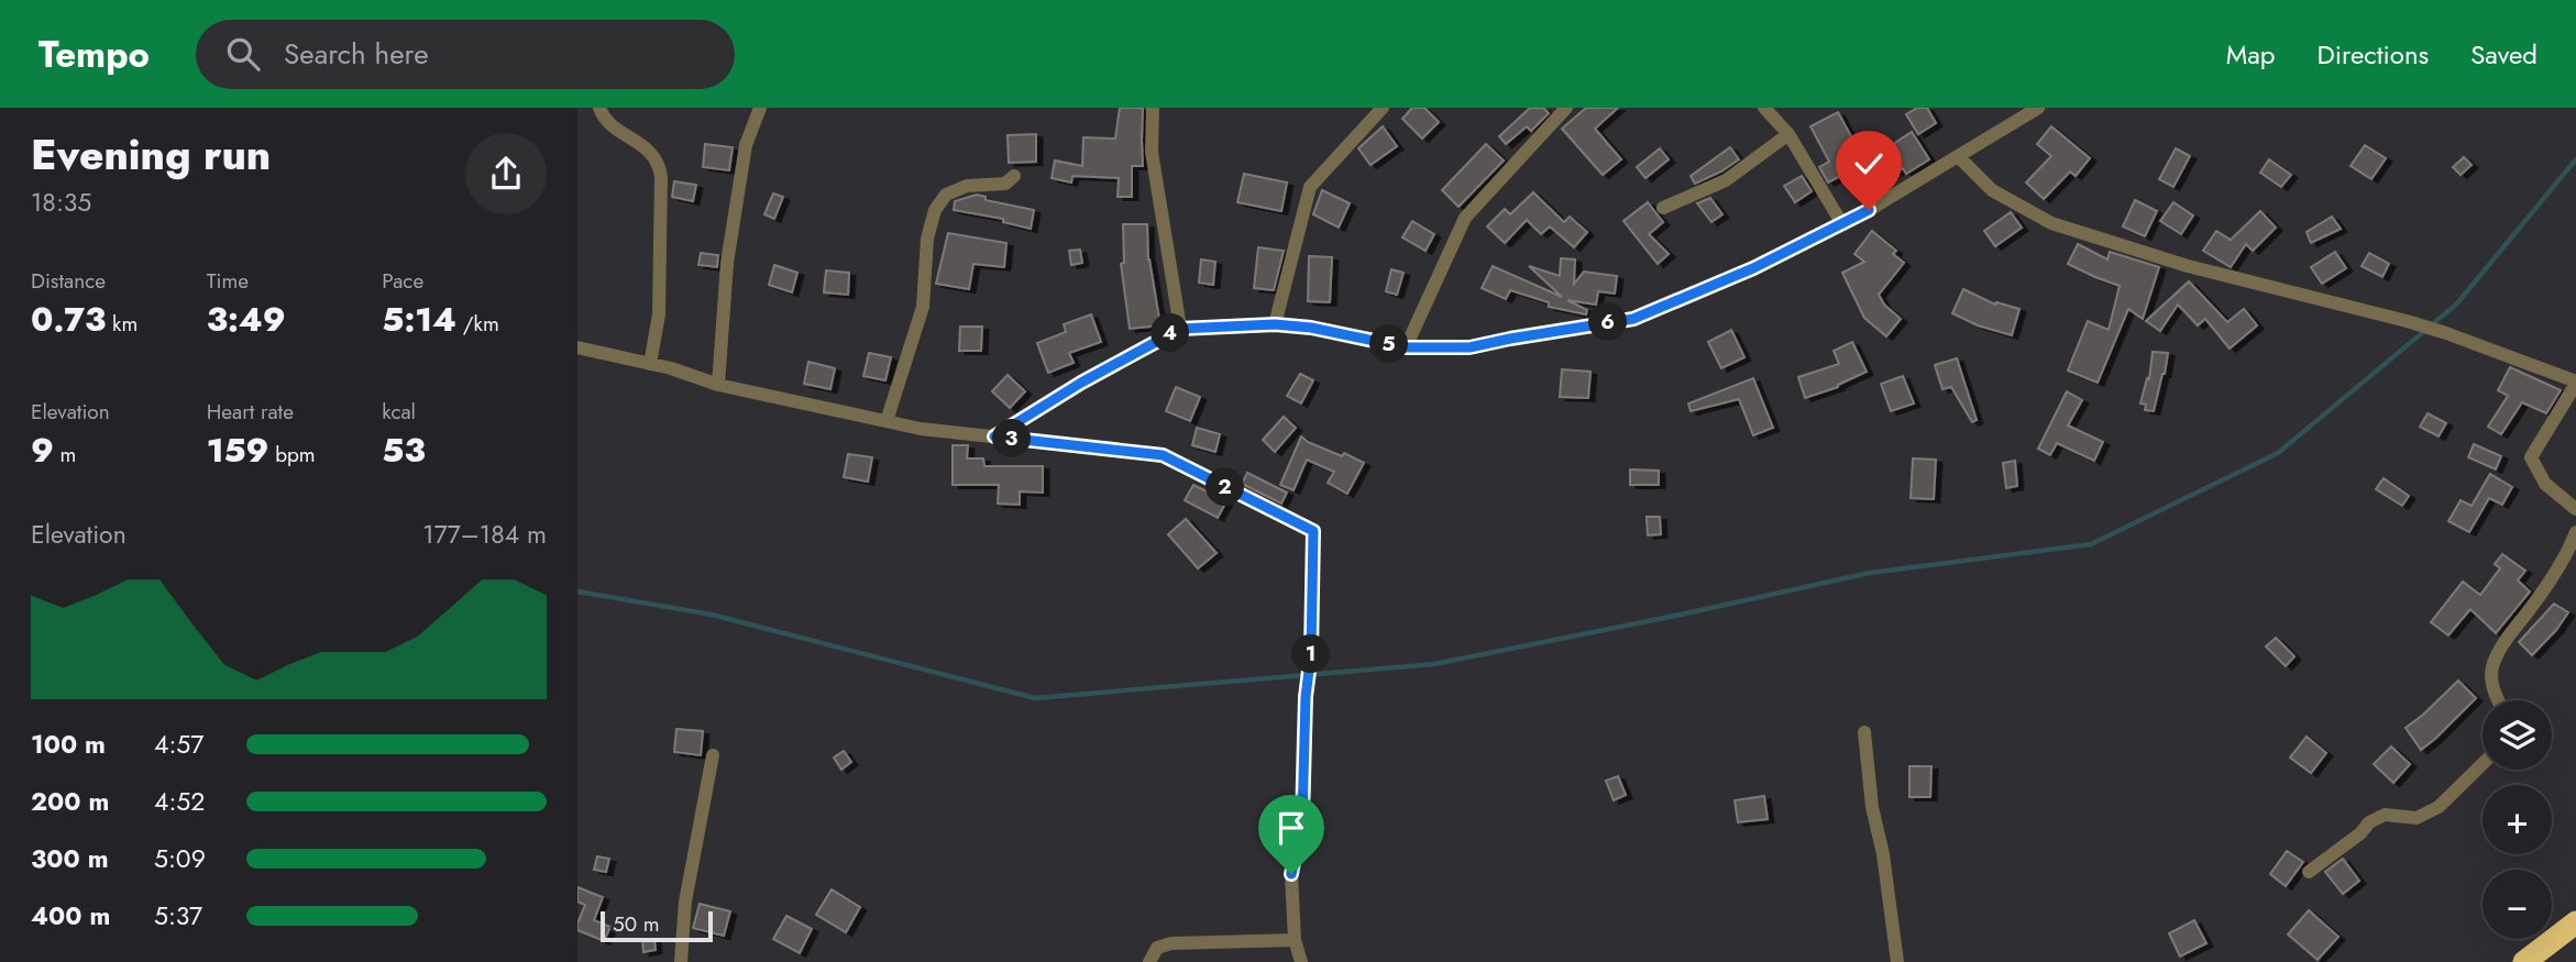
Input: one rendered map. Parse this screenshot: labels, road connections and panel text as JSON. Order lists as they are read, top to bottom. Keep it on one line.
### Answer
{"scale_bar":"50 m","page":{"header":"Tempo","search":"Search here","nav":["Map","Directions","Saved"],"heading":["Evening run","18:35"],"stats":[["Distance","0.73 km"],["Time","3:49"],["Pace","5:14 /km"],["Elevation","9 m"],["Heart rate","159 bpm"],["kcal","53"]],"pins":["6","4","5","3","2","1"],"chart":["Elevation","177–184 m"],"map_buttons":["+","−"],"list":[{"name":"100 m","note":"4:57"},{"name":"200 m","note":"4:52"},{"name":"300 m","note":"5:09"},{"name":"400 m","note":"5:37"}],"scale":"50 m"}}
